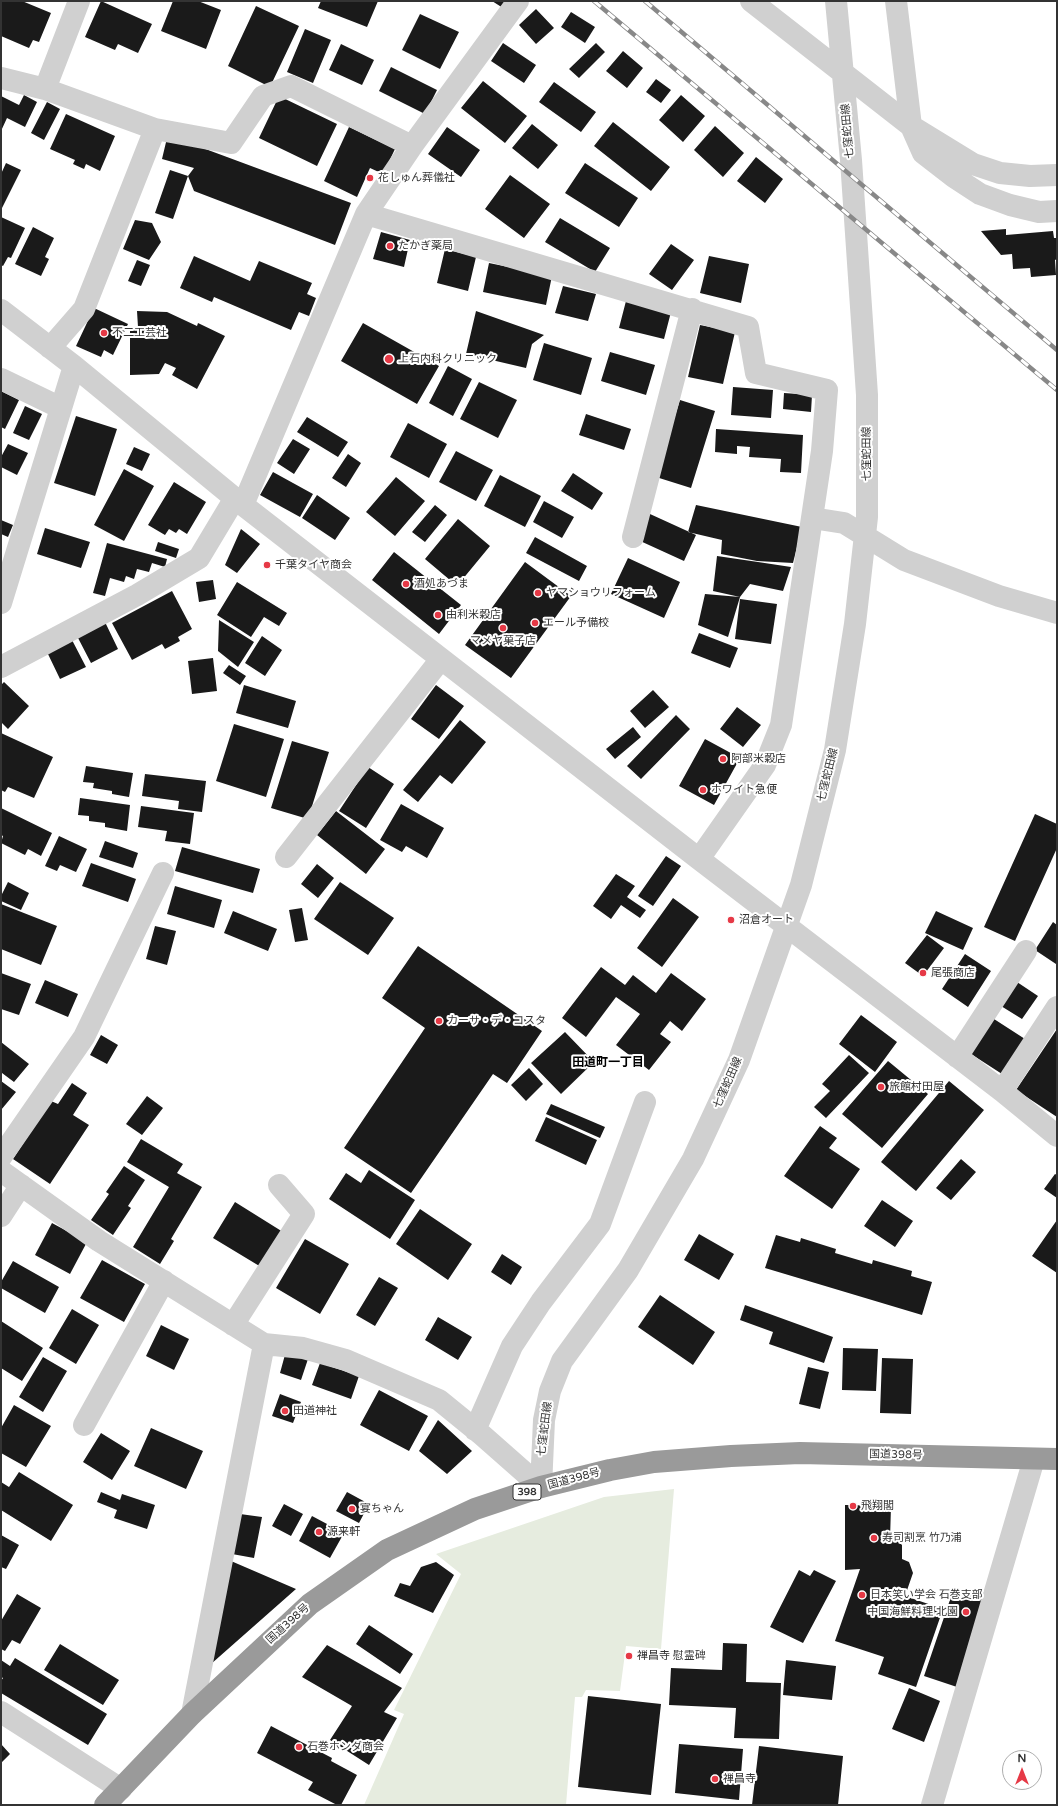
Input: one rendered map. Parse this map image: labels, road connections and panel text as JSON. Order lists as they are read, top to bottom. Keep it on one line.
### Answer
{"streets":{"highway":["国道398号","398"],"street":["七窪蛇田線"]},"crossings":[["七窪蛇田線","国道398号"]],"districts":["田道町一丁目"],"places":["花しゅん葬儀社","たかぎ薬局","不二工芸社","上石内科クリニック","千葉タイヤ商会","酒処あづま","ヤマショウリフォーム","由利米穀店","エール予備校","マメヤ菓子店","阿部米穀店","ホワイト急便","沼倉オート","尾張商店","カーサ・デ・コスタ","旅館村田屋","田道神社","飛翔閣","宴ちゃん","源来軒","寿司割烹 竹乃浦","日本笑い学会 石巻支部","中国海鮮料理 北園","禅昌寺 慰霊碑","石巻ホンダ商会","禅昌寺"],"north":"top"}
